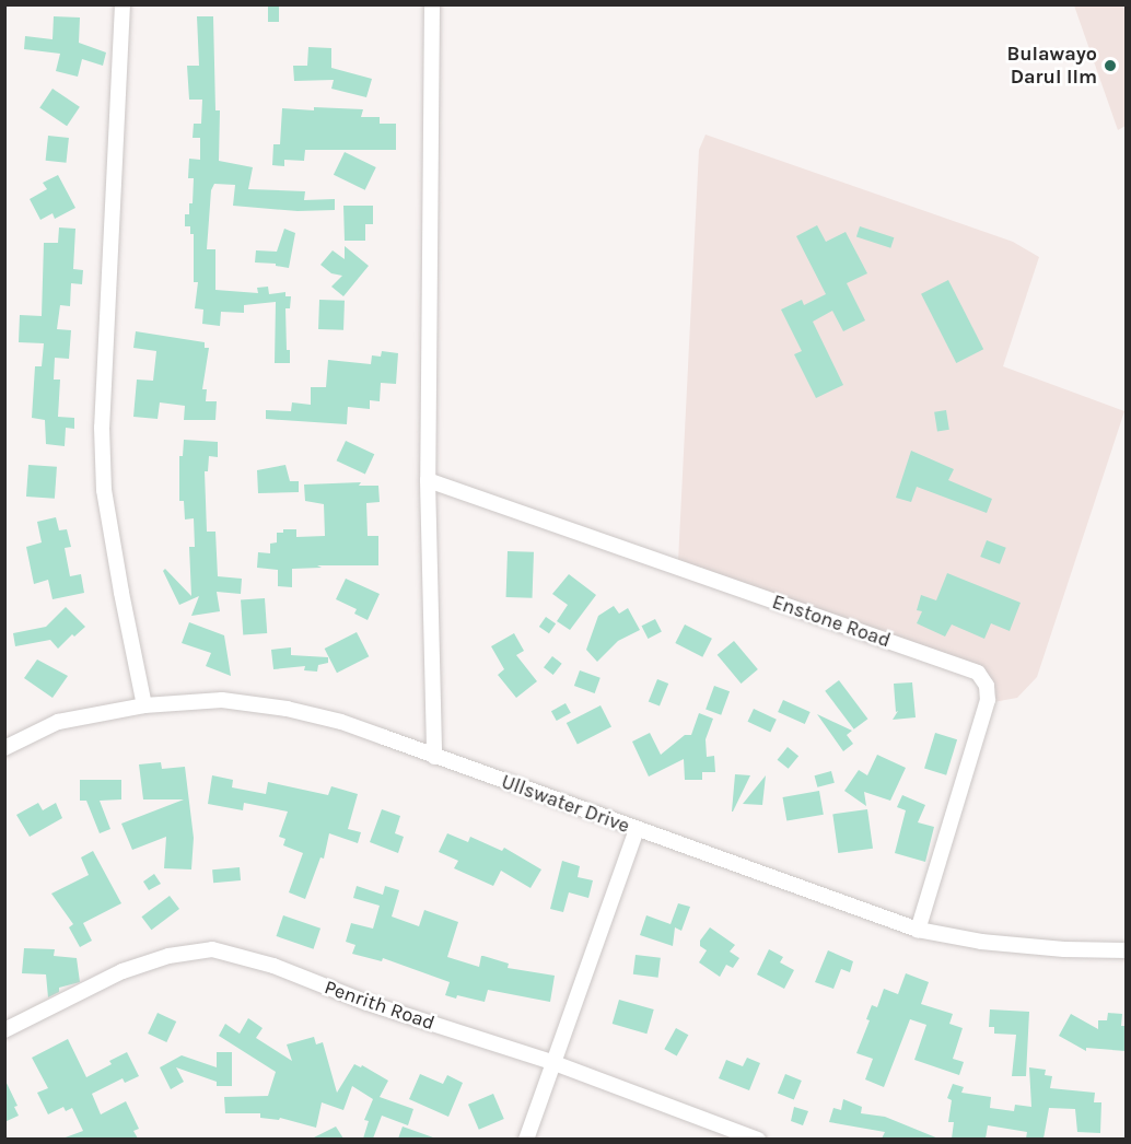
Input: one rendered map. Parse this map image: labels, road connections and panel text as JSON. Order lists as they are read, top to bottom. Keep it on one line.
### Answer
{"streets":{"street":["Enstone Road","Ullswater Drive","Penrith Road"]},"crossings":[["Enstone Road","Ullswater Drive"]],"places":["Bulawayo Darul Ilm"]}
